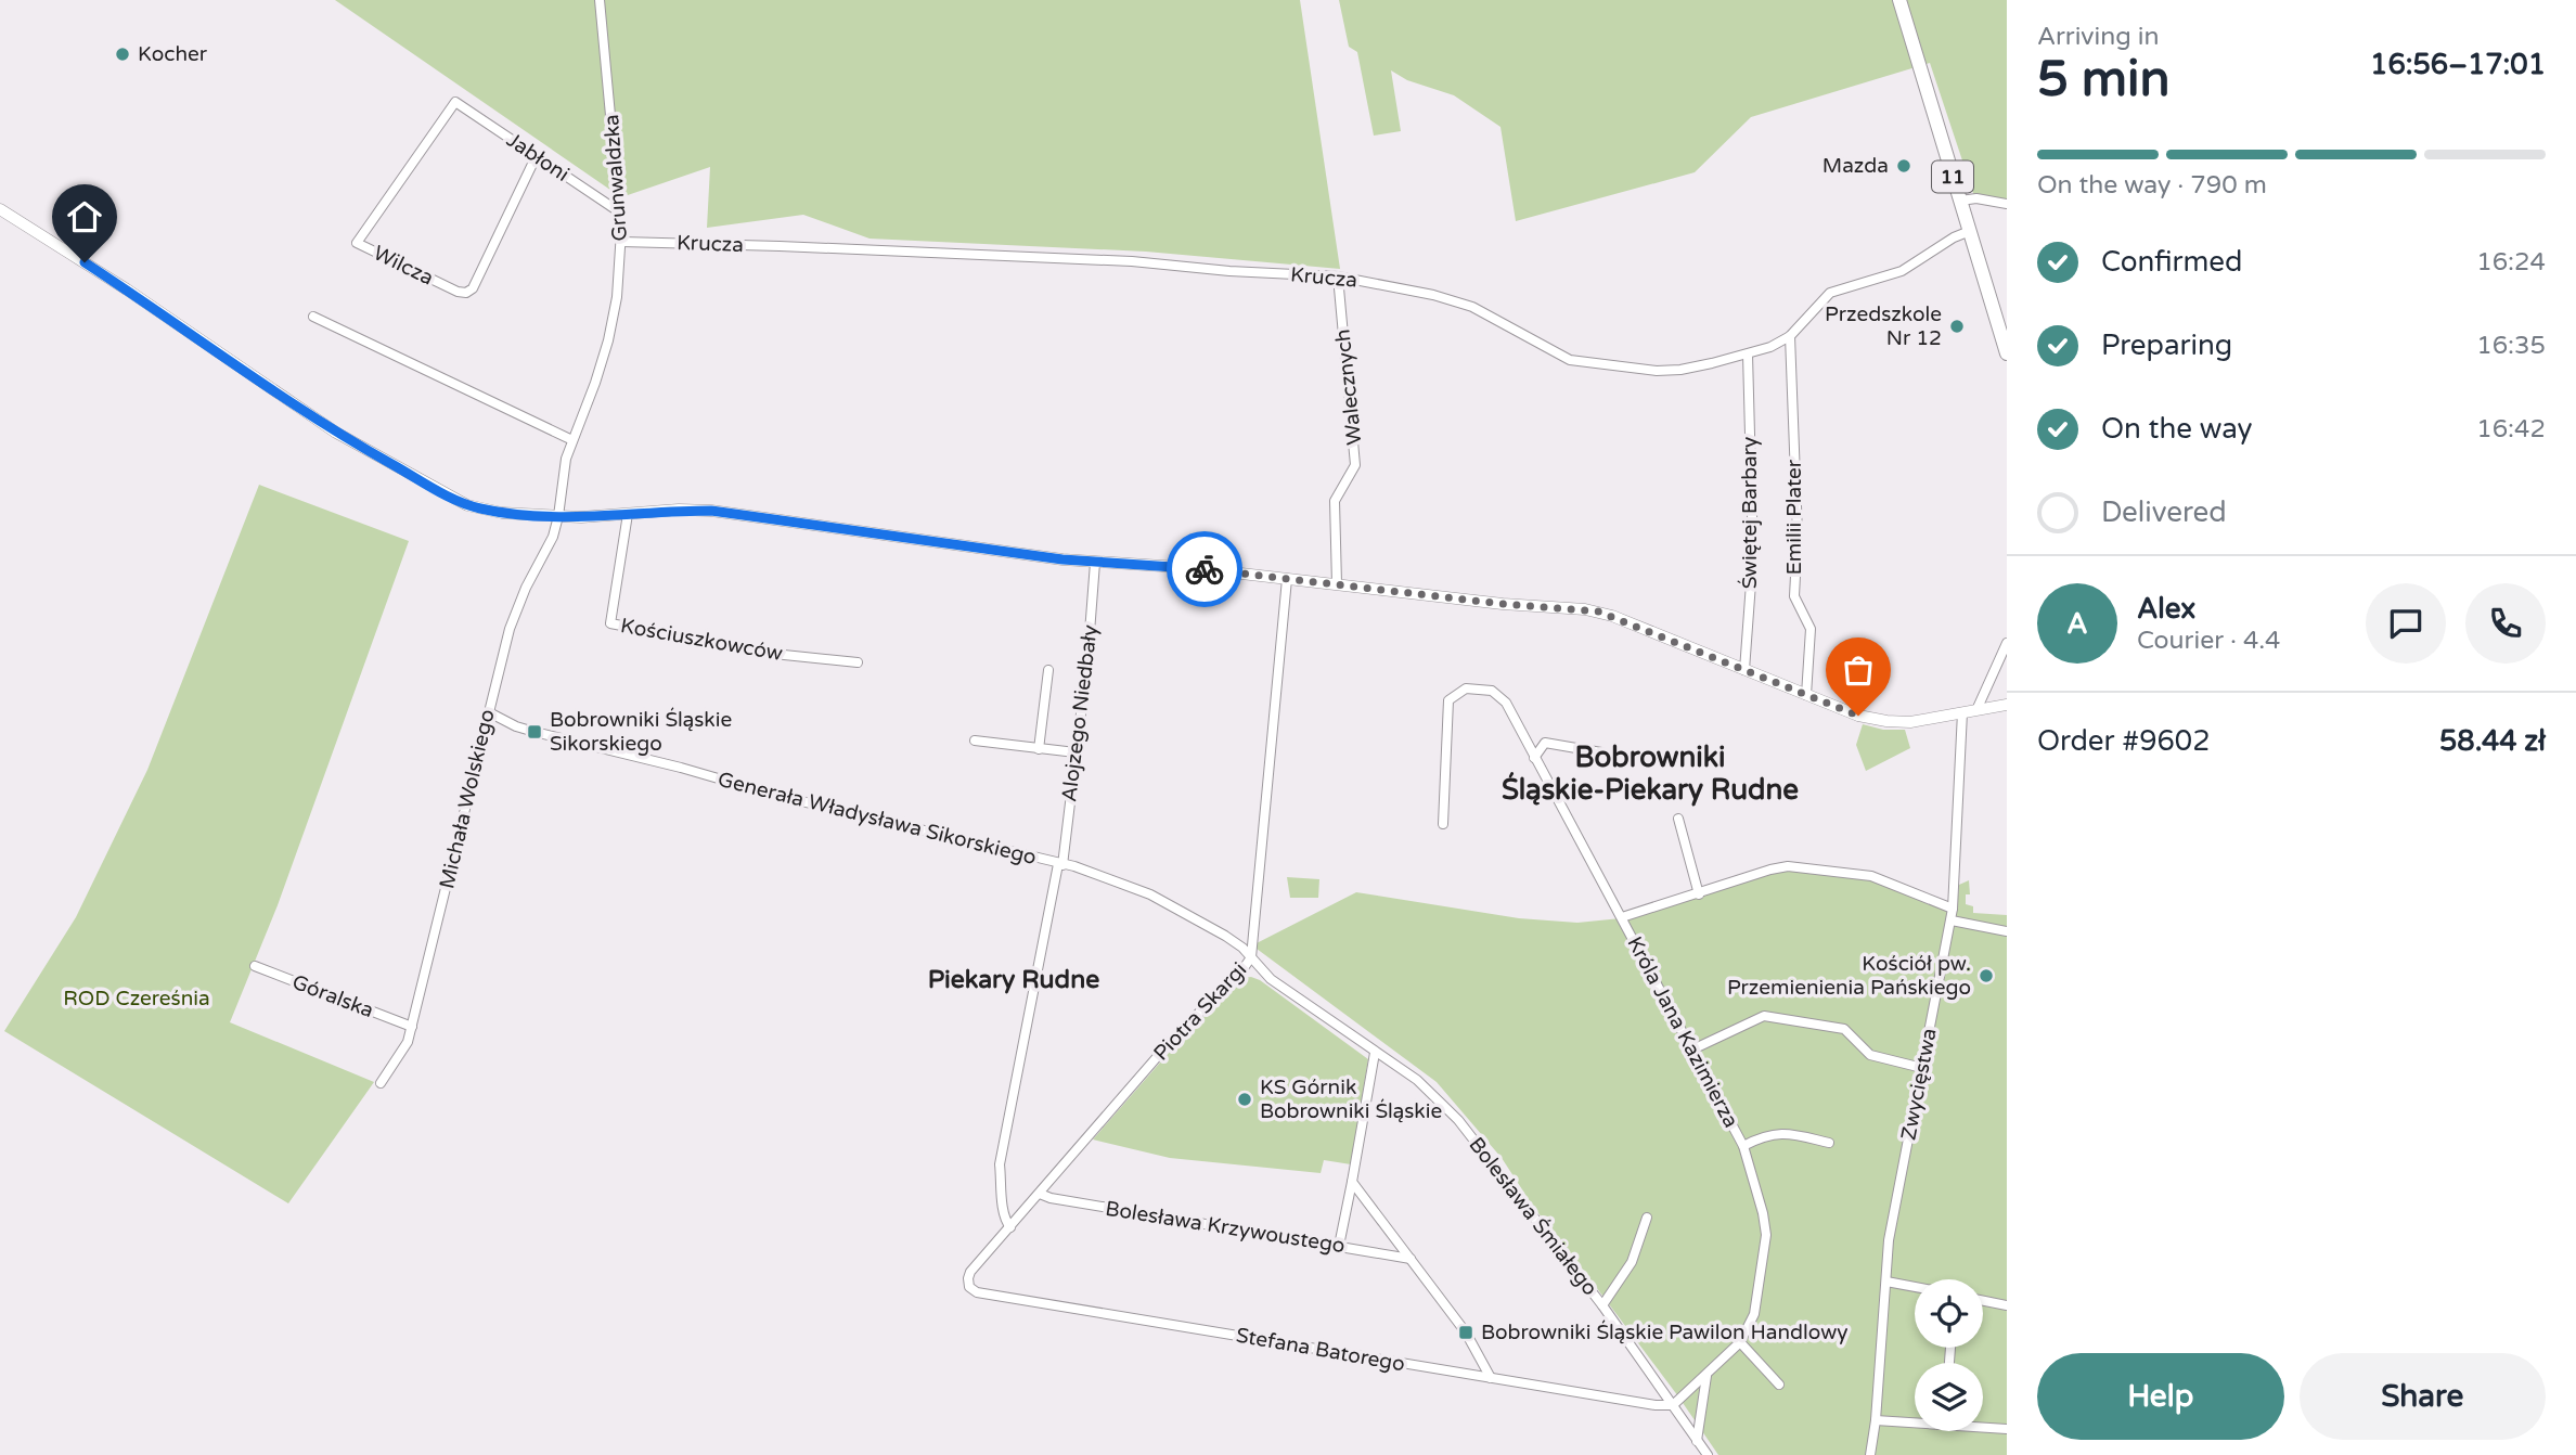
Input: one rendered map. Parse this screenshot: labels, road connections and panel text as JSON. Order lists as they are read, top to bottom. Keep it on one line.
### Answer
{"streets":{"highway":["11"],"street":["Jabłoni","Grunwaldzka","Krucza","Wilcza","Walecznych","Świętej Barbary","Emilii Plater","Kościuszkowców","Alojzego Niedbały","Michała Wolskiego","Generała Władysława Sikorskiego","Góralska","Piotra Skargi","Króla Jana Kazimierza","Zwycięstwa","Bolesława Śmiałego","Bolesława Krzywoustego","Stefana Batorego"]},"crossings":[["Jabłoni","Grunwaldzka"],["Jabłoni","Wilcza"],["11","Krucza"],["Grunwaldzka","Krucza"],["Grunwaldzka","Michała Wolskiego"],["Krucza","Walecznych"],["Krucza","Świętej Barbary"],["Krucza","Emilii Plater"],["Alojzego Niedbały","Generała Władysława Sikorskiego"],["Alojzego Niedbały","Piotra Skargi"],["Michała Wolskiego","Generała Władysława Sikorskiego"],["Michała Wolskiego","Góralska"],["Generała Władysława Sikorskiego","Piotra Skargi"],["Generała Władysława Sikorskiego","Bolesława Śmiałego"],["Piotra Skargi","Bolesława Śmiałego"],["Piotra Skargi","Bolesława Krzywoustego"],["Piotra Skargi","Stefana Batorego"],["Króla Jana Kazimierza","Bolesława Śmiałego"],["Króla Jana Kazimierza","Stefana Batorego"],["Bolesława Śmiałego","Stefana Batorego"]],"districts":["Bobrowniki Śląskie-Piekary Rudne","Piekary Rudne"],"parks":["ROD Czereśnia"],"places":{"other":["Kocher","Mazda","Przedszkole Nr 12","Kościół pw. Przemienienia Pańskiego","KS Górnik Bobrowniki Śląskie"],"transit":["Bobrowniki Śląskie Sikorskiego","Bobrowniki Śląskie Pawilon Handlowy"]},"page":{"heading":["5 min","Arriving in","16:56–17:01"],"panel":["Alex","Courier · 4.4","Order #9602","58.44 zł"],"bar":"On the way · 790 m","list":[["Confirmed","16:24"],["Preparing","16:35"],["On the way","16:42"],"Delivered"],"round":"A","buttons":["Help","Share"]}}
